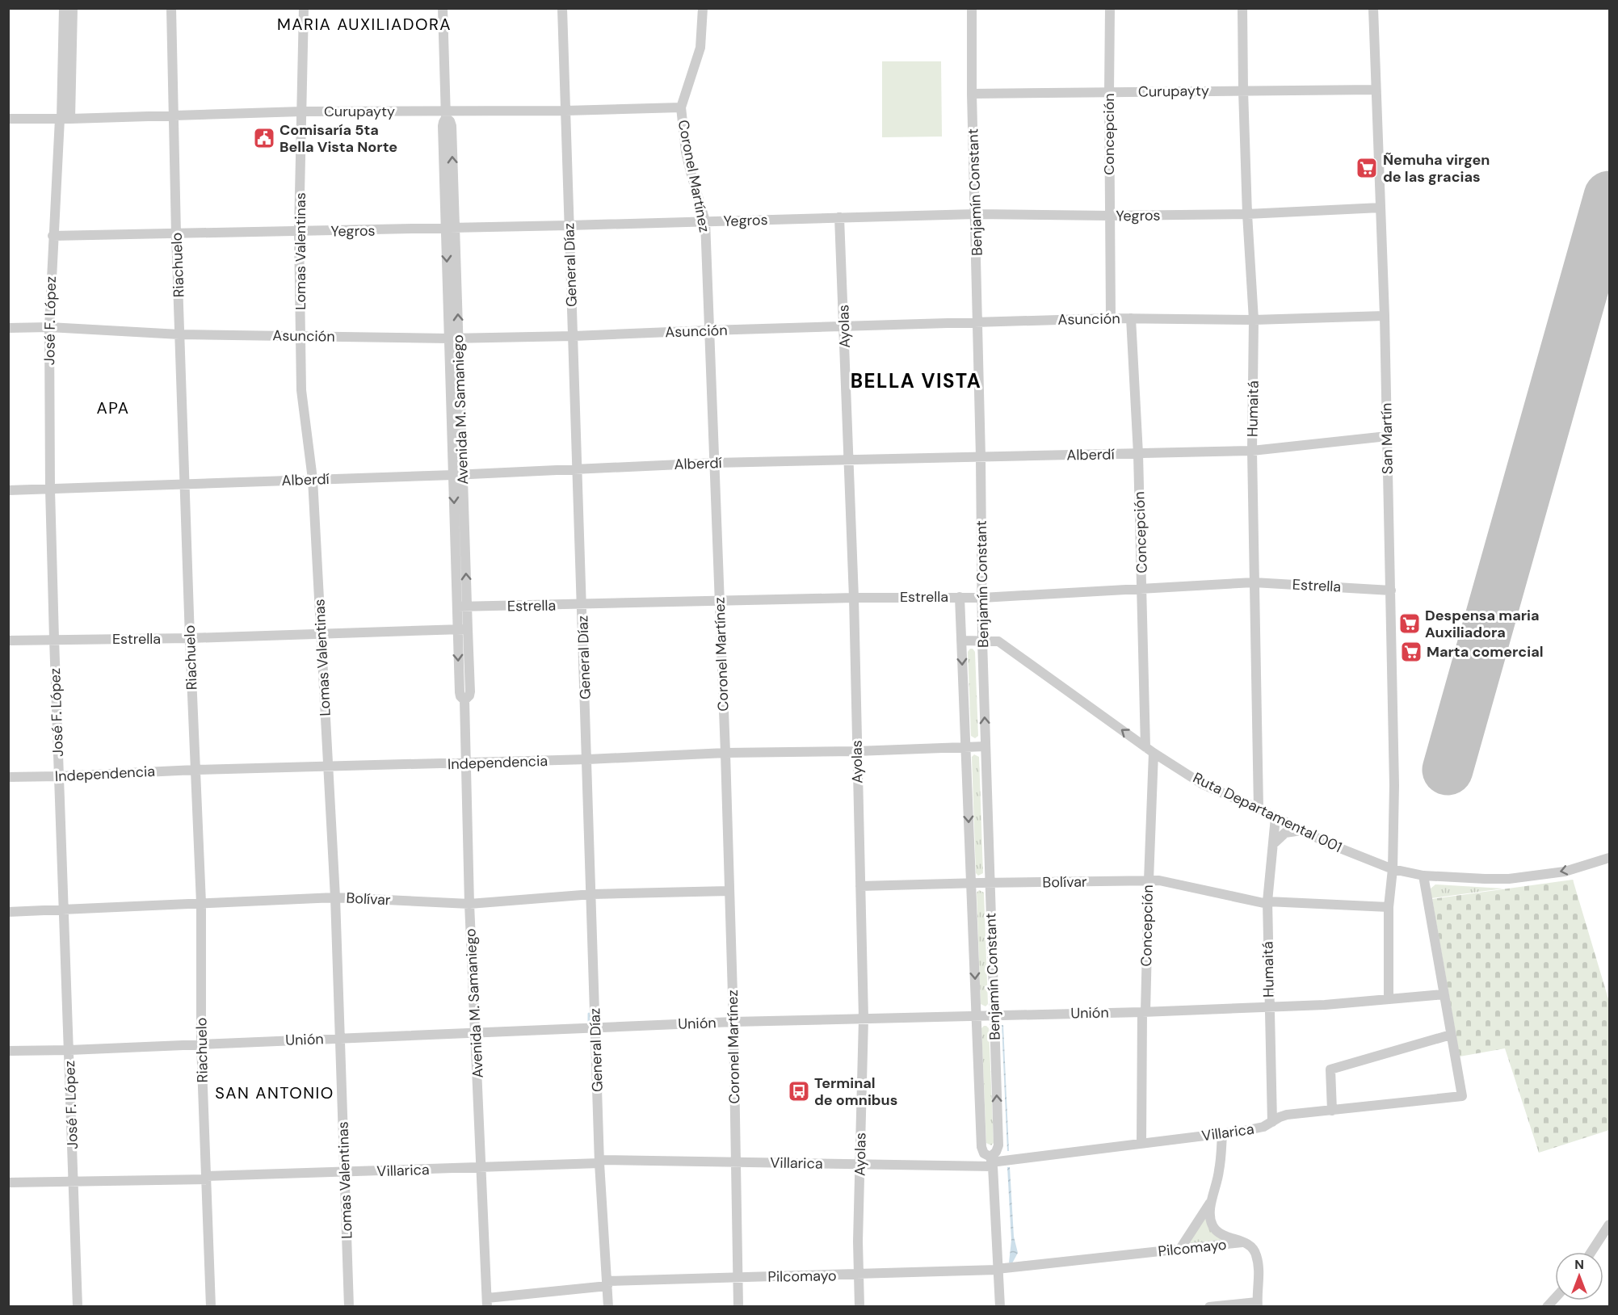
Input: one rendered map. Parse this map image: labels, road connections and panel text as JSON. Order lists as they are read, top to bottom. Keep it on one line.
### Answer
{"streets":{"street":["Curupayty","Concepción","Coronel Martínez","Benjamín Constant","Yegros","Lomas Valentinas","Riachuelo","General Díaz","Asunción","José F. López","Ayolas","Humaitá","Avenida M. Samaniego","San Martín","Alberdí","Estrella","Independencia","Ruta Departamental 001","Bolívar","Unión","Villarica","Pilcomayo"]},"crossings":[["Curupayty","Concepción"],["Curupayty","Coronel Martínez"],["Curupayty","Benjamín Constant"],["Curupayty","Lomas Valentinas"],["Curupayty","Riachuelo"],["Curupayty","General Díaz"],["Curupayty","José F. López"],["Curupayty","Humaitá"],["Curupayty","Avenida M. Samaniego"],["Curupayty","San Martín"],["Concepción","Yegros"],["Concepción","Asunción"],["Concepción","Alberdí"],["Concepción","Estrella"],["Concepción","Ruta Departamental 001"],["Concepción","Bolívar"],["Concepción","Unión"],["Concepción","Villarica"],["Coronel Martínez","Yegros"],["Coronel Martínez","Asunción"],["Coronel Martínez","Alberdí"],["Coronel Martínez","Estrella"],["Coronel Martínez","Independencia"],["Coronel Martínez","Bolívar"],["Coronel Martínez","Unión"],["Coronel Martínez","Villarica"],["Coronel Martínez","Pilcomayo"],["Benjamín Constant","Yegros"],["Benjamín Constant","Asunción"],["Benjamín Constant","Alberdí"],["Benjamín Constant","Estrella"],["Benjamín Constant","Independencia"],["Benjamín Constant","Ruta Departamental 001"],["Benjamín Constant","Bolívar"],["Benjamín Constant","Unión"],["Benjamín Constant","Villarica"],["Benjamín Constant","Pilcomayo"],["Yegros","Lomas Valentinas"],["Yegros","Riachuelo"],["Yegros","General Díaz"],["Yegros","José F. López"],["Yegros","Ayolas"],["Yegros","Humaitá"],["Yegros","Avenida M. Samaniego"],["Yegros","San Martín"],["Lomas Valentinas","Asunción"],["Lomas Valentinas","Alberdí"],["Lomas Valentinas","Estrella"],["Lomas Valentinas","Independencia"],["Lomas Valentinas","Bolívar"],["Lomas Valentinas","Unión"],["Lomas Valentinas","Villarica"],["Riachuelo","Asunción"],["Riachuelo","Alberdí"],["Riachuelo","Estrella"],["Riachuelo","Independencia"],["Riachuelo","Bolívar"],["Riachuelo","Unión"],["Riachuelo","Villarica"],["General Díaz","Asunción"],["General Díaz","Alberdí"],["General Díaz","Estrella"],["General Díaz","Independencia"],["General Díaz","Bolívar"],["General Díaz","Unión"],["General Díaz","Villarica"],["General Díaz","Pilcomayo"],["Asunción","José F. López"],["Asunción","Ayolas"],["Asunción","Humaitá"],["Asunción","Avenida M. Samaniego"],["Asunción","San Martín"],["José F. López","Alberdí"],["José F. López","Estrella"],["José F. López","Independencia"],["José F. López","Bolívar"],["José F. López","Unión"],["José F. López","Villarica"],["Ayolas","Alberdí"],["Ayolas","Estrella"],["Ayolas","Independencia"],["Ayolas","Bolívar"],["Ayolas","Unión"],["Ayolas","Villarica"],["Ayolas","Pilcomayo"],["Humaitá","Alberdí"],["Humaitá","Estrella"],["Humaitá","Ruta Departamental 001"],["Humaitá","Bolívar"],["Humaitá","Unión"],["Humaitá","Villarica"],["Avenida M. Samaniego","Alberdí"],["Avenida M. Samaniego","Estrella"],["Avenida M. Samaniego","Independencia"],["Avenida M. Samaniego","Bolívar"],["Avenida M. Samaniego","Unión"],["Avenida M. Samaniego","Villarica"],["Avenida M. Samaniego","Pilcomayo"],["San Martín","Alberdí"],["San Martín","Estrella"],["San Martín","Ruta Departamental 001"],["San Martín","Bolívar"],["San Martín","Unión"]],"one_way":["Ruta Departamental 001"],"districts":["MARIA AUXILIADORA","BELLA VISTA","APA","SAN ANTONIO"],"places":{"public building":["Comisaría 5ta Bella Vista Norte"],"supermarket":["Ñemuha virgen de las gracias","Despensa maria Auxiliadora","Marta comercial"],"bus stop":["Terminal de omnibus"]},"north":"top"}
